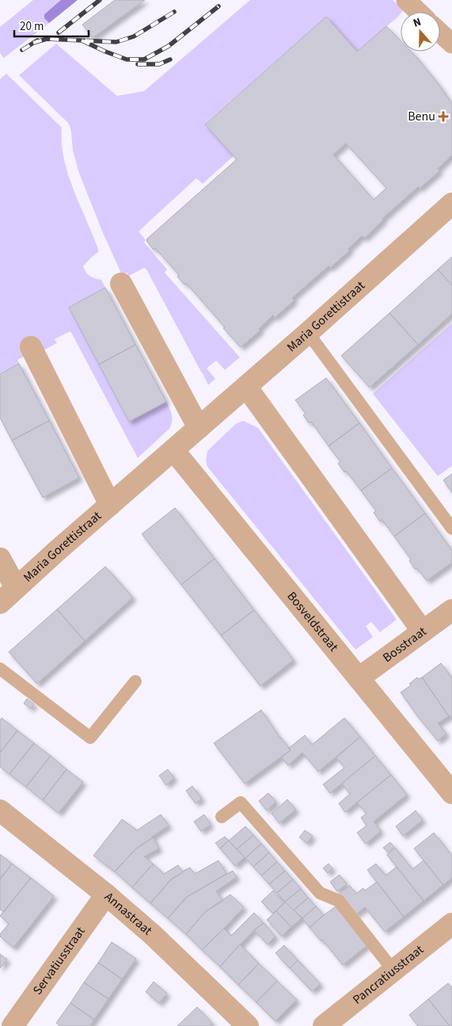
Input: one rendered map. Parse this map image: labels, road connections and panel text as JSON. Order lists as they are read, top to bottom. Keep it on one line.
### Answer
{"streets":{"street":["Maria Gorettistraat","Bosveldstraat","Bosstraat","Annastraat","Servatiusstraat","Pancratiusstraat"]},"crossings":[["Maria Gorettistraat","Bosveldstraat"],["Bosveldstraat","Bosstraat"],["Annastraat","Servatiusstraat"]],"places":{"health":["Benu"]},"scale_bar":"20 m","north":"top"}
